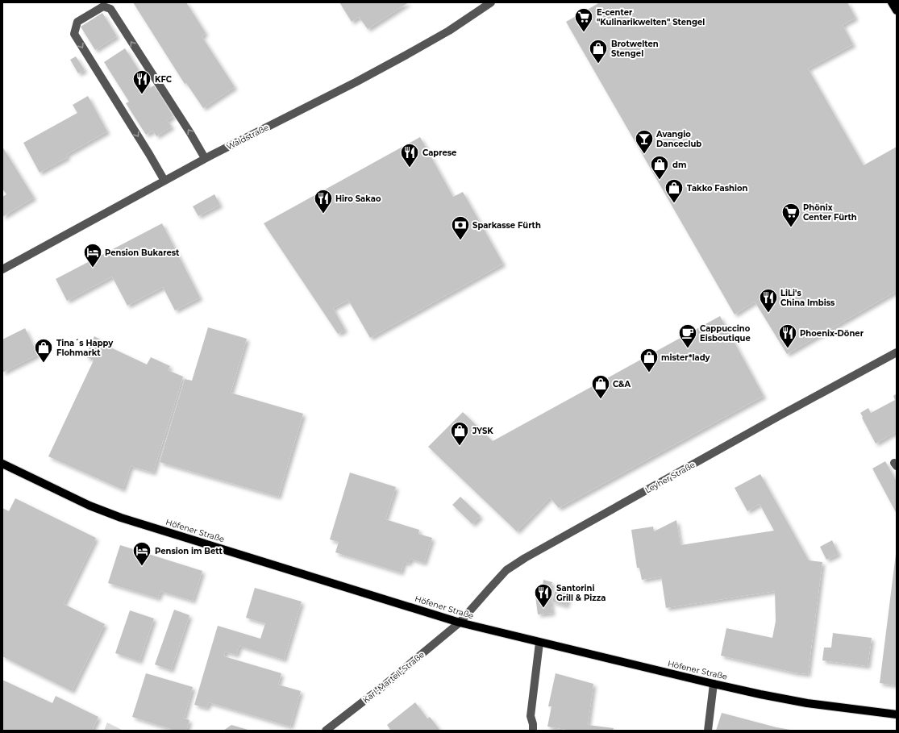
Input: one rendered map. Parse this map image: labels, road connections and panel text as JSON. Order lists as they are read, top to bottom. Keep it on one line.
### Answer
{"streets":{"main road":["Höfener Straße"],"street":["Waldstraße","Leyher Straße","Karl-Martell-Straße"]},"crossings":[["Leyher Straße","Höfener Straße"],["Leyher Straße","Karl-Martell-Straße"],["Höfener Straße","Karl-Martell-Straße"]],"places":{"supermarket":["E-center \"Kulinarikwelten\" Stengel","Phönix Center Fürth"],"shop":["Brotwelten Stengel","dm","Takko Fashion","Tina´s Happy Flohmarkt","mister*lady","C&A","JYSK"],"restaurant":["KFC","Caprese","Hiro Sakao","LiLi's China Imbiss","Phoenix-Döner","Santorini Grill & Pizza"],"bar":["Avangio Danceclub"],"bank":["Sparkasse Fürth"],"hotel":["Pension Bukarest","Pension im Bett"],"cafe":["Cappuccino Eisboutique"]}}
